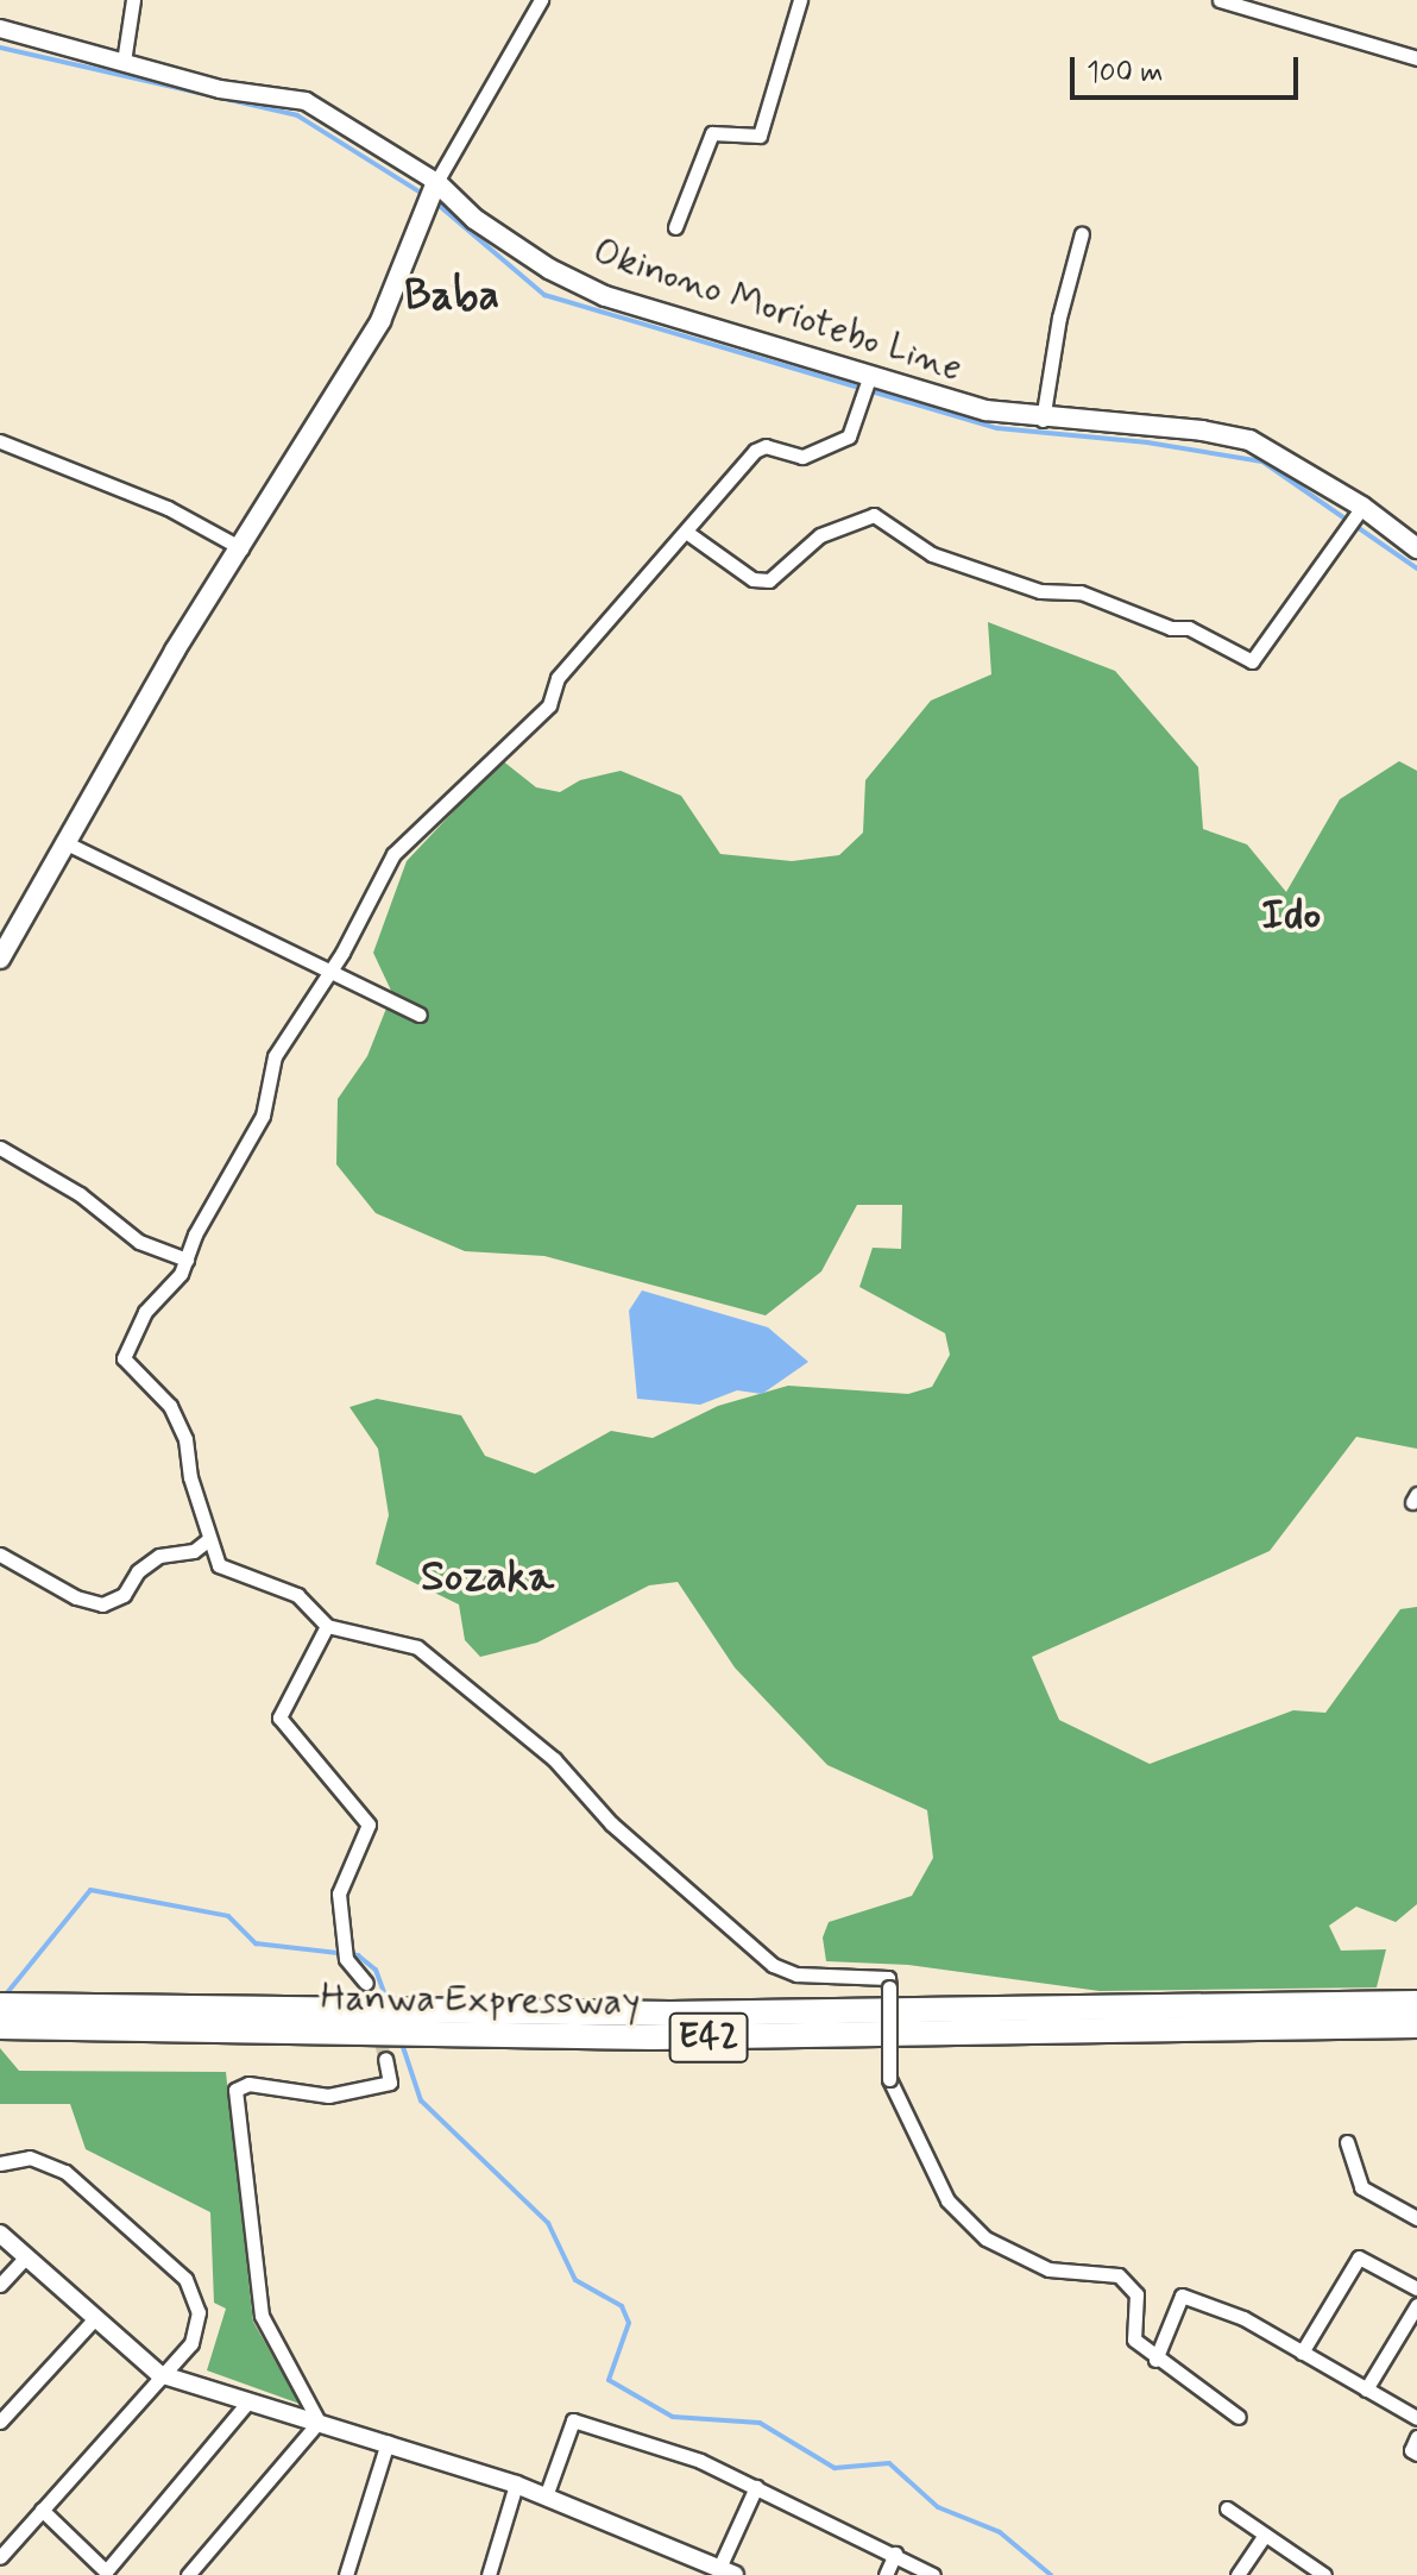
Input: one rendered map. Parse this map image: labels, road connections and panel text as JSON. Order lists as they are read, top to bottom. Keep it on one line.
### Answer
{"streets":{"highway":["Hanwa Expressway","E42"],"main road":["Okinono Moriotebo Line"]},"districts":["Baba","Ido","Sozaka"],"scale_bar":"100 m"}
